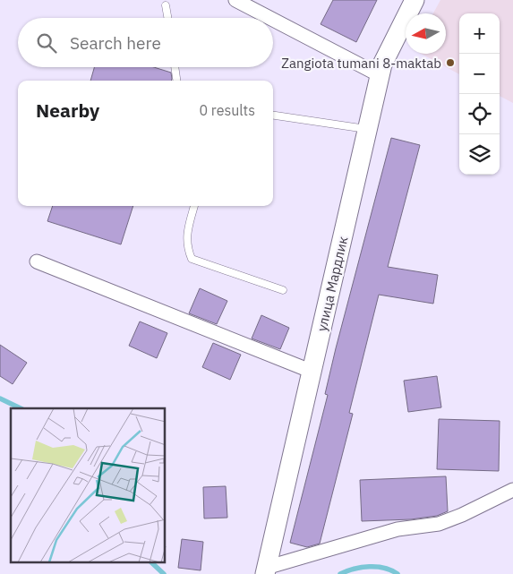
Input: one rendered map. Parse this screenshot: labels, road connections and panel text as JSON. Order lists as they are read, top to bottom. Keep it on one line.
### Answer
{"streets":{"street":["улица Мардлик"]},"places":["Zangiota tumani 8-maktab"],"north":"left","page":{"map_buttons":["+","−"],"search":"Search here","heading":["Nearby","0 results"]}}
